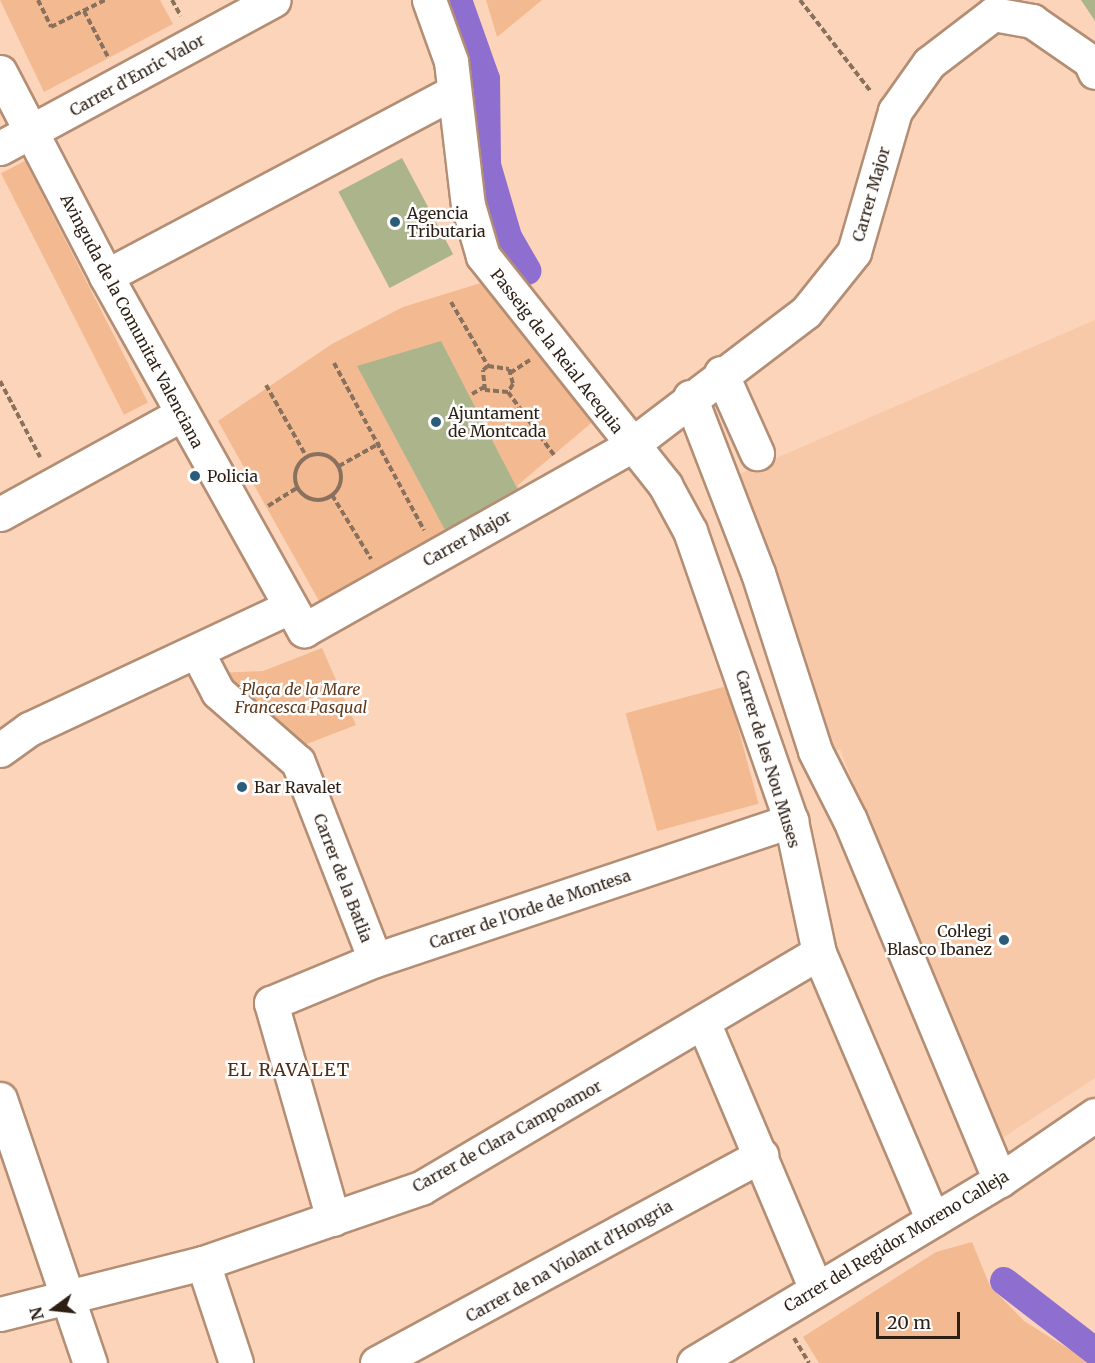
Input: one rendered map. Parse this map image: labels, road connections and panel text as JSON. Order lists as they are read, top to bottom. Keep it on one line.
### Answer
{"streets":{"street":["Carrer d'Enric Valor","Carrer Major","Avinguda de la Comunitat Valenciana","Passeig de la Reial Acequia","Carrer de les Nou Muses","Carrer de la Batlia","Carrer de l'Orde de Montesa","Carrer de Clara Campoamor","Carrer del Regidor Moreno Calleja","Carrer de na Violant d'Hongria"]},"crossings":[["Carrer d'Enric Valor","Avinguda de la Comunitat Valenciana"],["Carrer Major","Avinguda de la Comunitat Valenciana"],["Carrer Major","Passeig de la Reial Acequia"],["Carrer Major","Carrer de les Nou Muses"],["Carrer Major","Carrer de la Batlia"],["Passeig de la Reial Acequia","Carrer de les Nou Muses"],["Carrer de les Nou Muses","Carrer de l'Orde de Montesa"],["Carrer de les Nou Muses","Carrer de Clara Campoamor"],["Carrer de les Nou Muses","Carrer del Regidor Moreno Calleja"],["Carrer de la Batlia","Carrer de l'Orde de Montesa"],["Carrer de l'Orde de Montesa","Carrer de Clara Campoamor"]],"districts":["EL RAVALET"],"parks":["Plaça de la Mare Francesca Pasqual"],"places":["Agencia Tributaria","Ajuntament de Montcada","Policia","Bar Ravalet","Col·legi Blasco Ibanez"],"scale_bar":"20 m","north":"left"}
